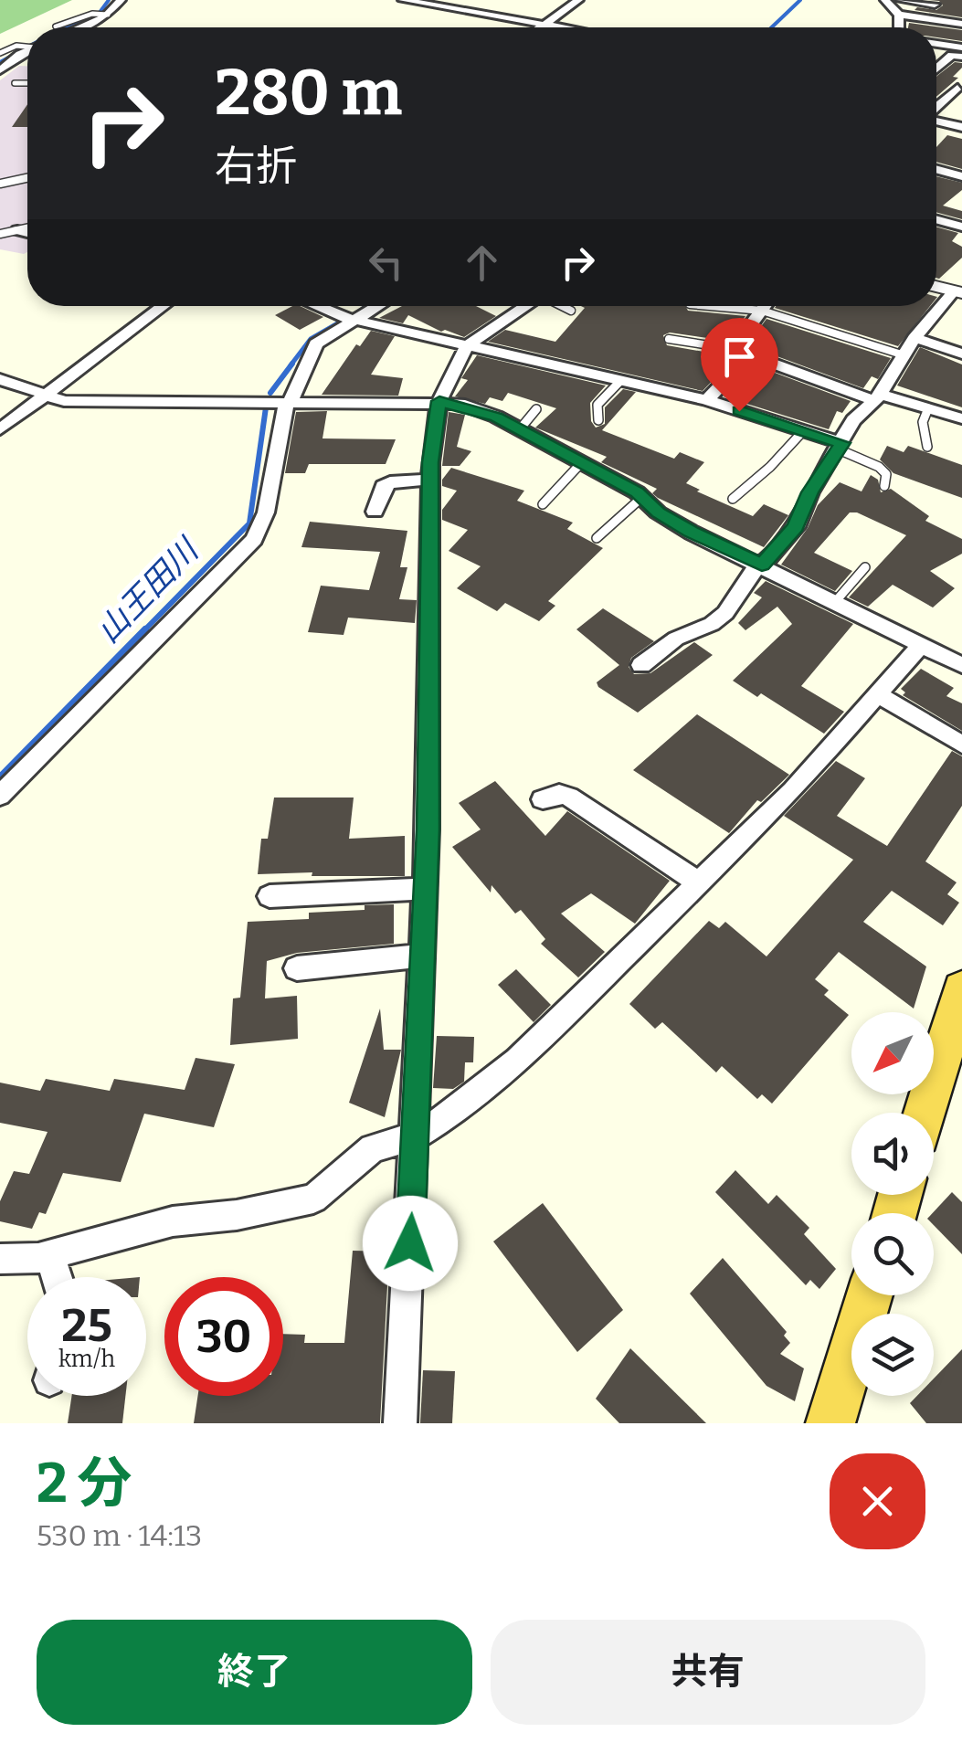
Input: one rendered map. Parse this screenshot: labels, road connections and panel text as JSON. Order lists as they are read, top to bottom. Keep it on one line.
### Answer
{"water":["山王田川"],"north":"bottom left","page":{"turn":["280 m","右折"],"speed":"25 km/h","limit":"30","heading":["2 分","530 m · 14:13"],"buttons":["終了","共有"]}}
